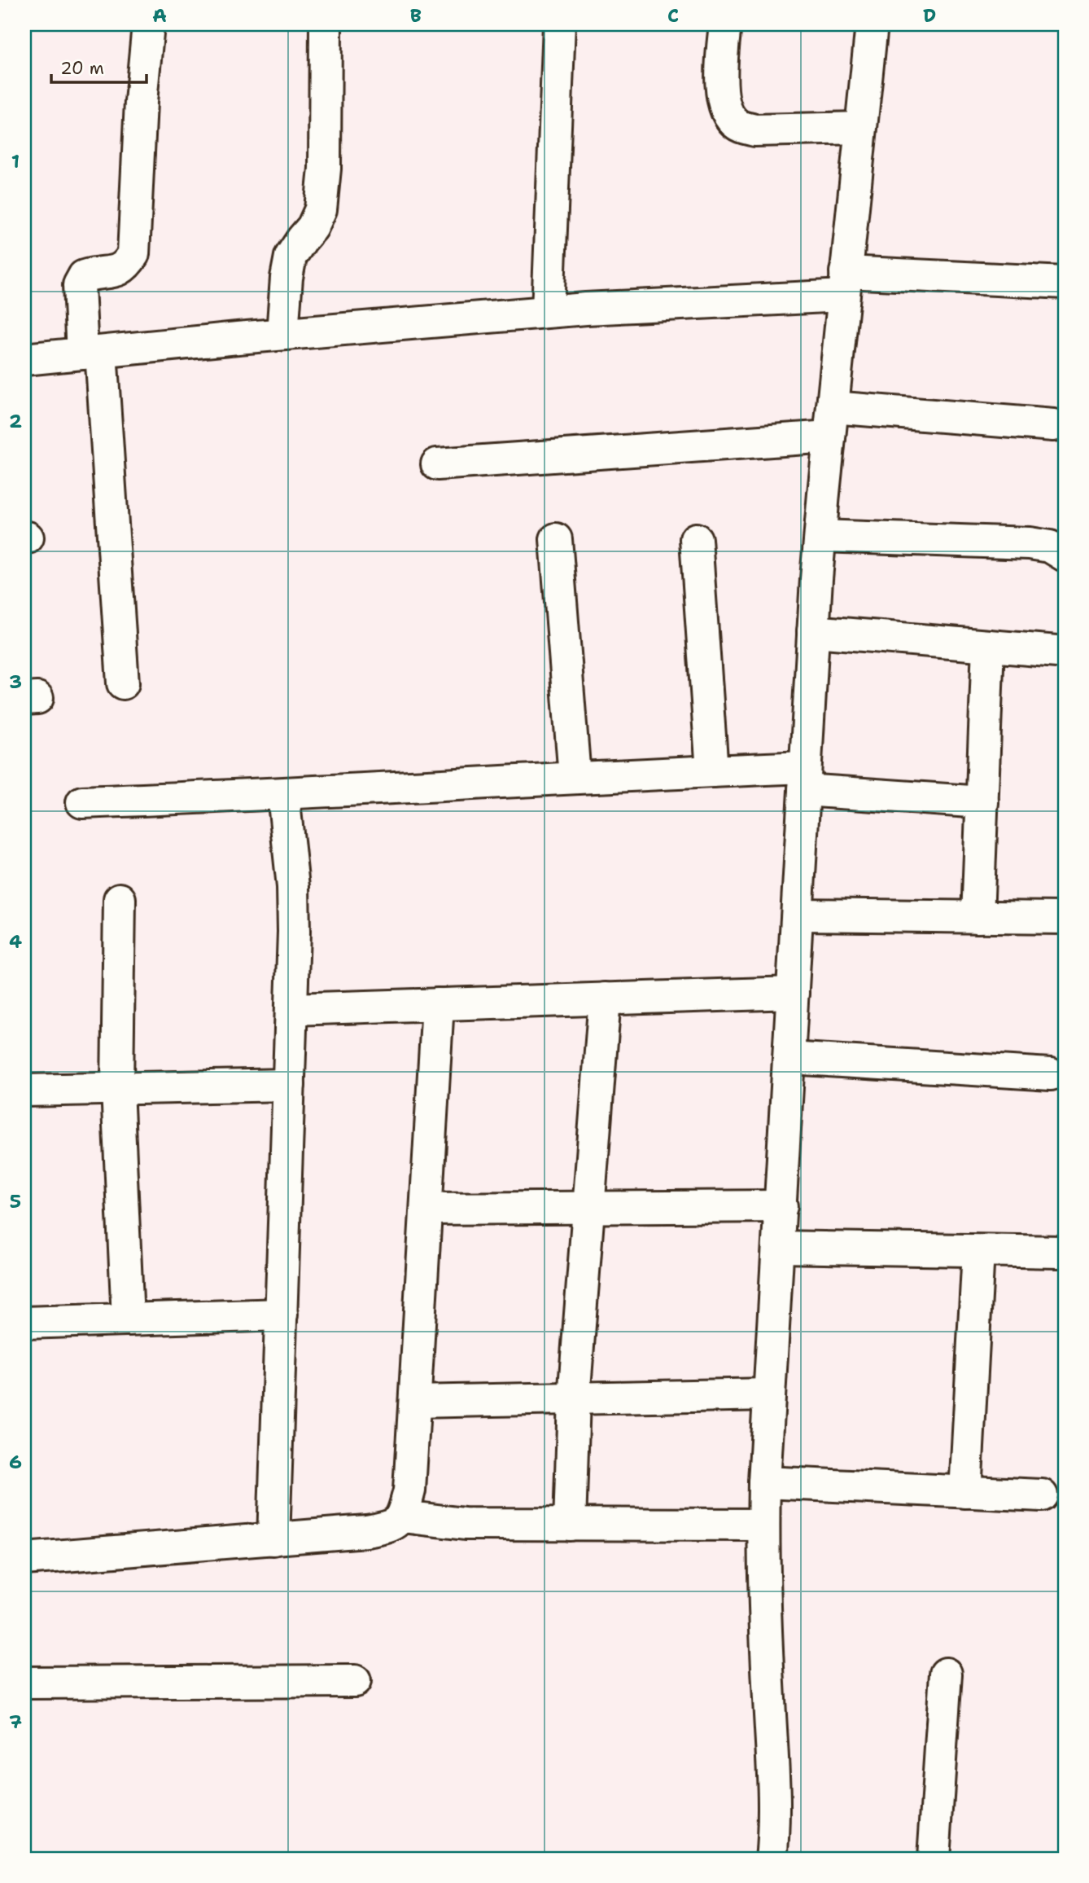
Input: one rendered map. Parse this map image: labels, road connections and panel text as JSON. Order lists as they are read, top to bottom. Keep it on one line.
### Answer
{"scale_bar":"20 m","grid":{"columns":["A","B","C","D"],"rows":["1","2","3","4","5","6","7"]}}
